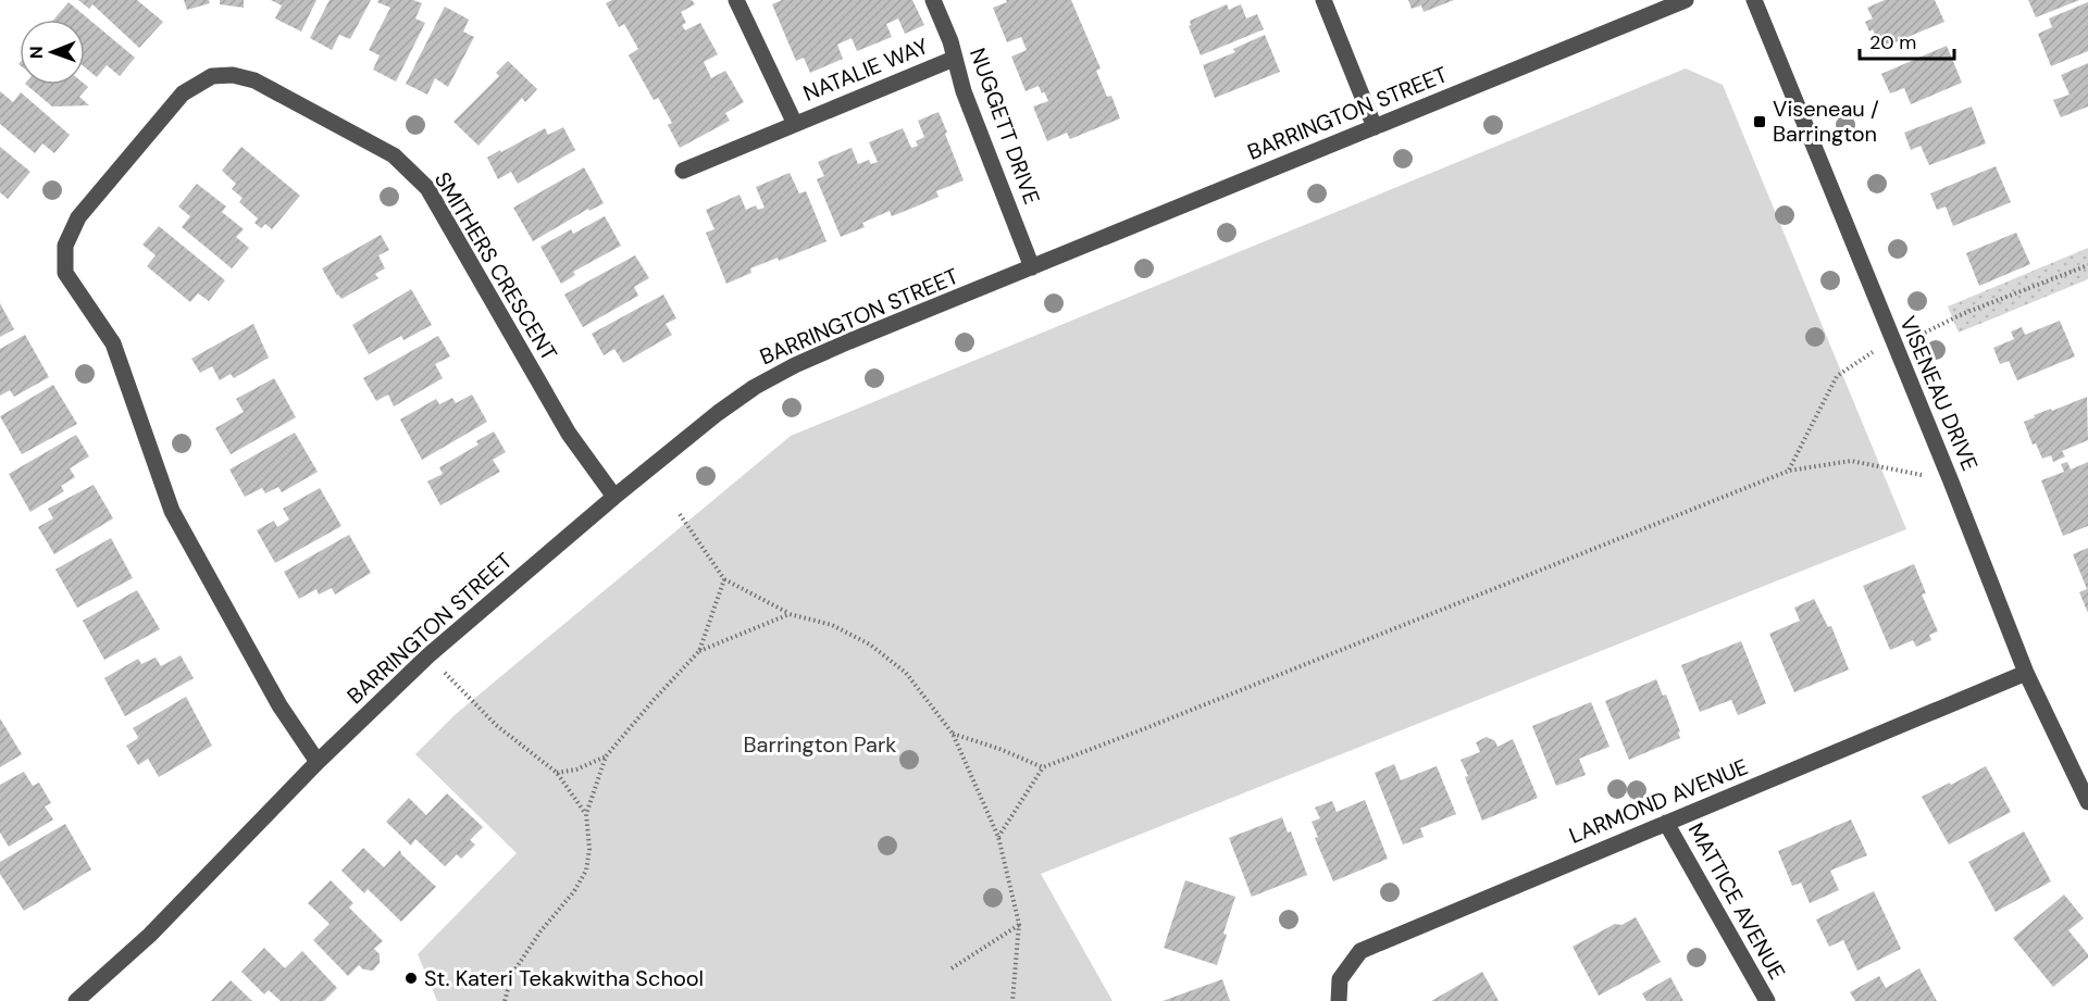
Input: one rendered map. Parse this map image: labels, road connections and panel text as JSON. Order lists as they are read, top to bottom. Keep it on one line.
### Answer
{"streets":{"street":["NATALIE WAY","BARRINGTON STREET","NUGGETT DRIVE","SMITHERS CRESCENT","VISENEAU DRIVE","LARMOND AVENUE","MATTICE AVENUE"]},"crossings":[["NATALIE WAY","NUGGETT DRIVE"],["BARRINGTON STREET","NUGGETT DRIVE"],["BARRINGTON STREET","SMITHERS CRESCENT"],["VISENEAU DRIVE","LARMOND AVENUE"],["LARMOND AVENUE","MATTICE AVENUE"]],"parks":["Barrington Park"],"places":{"transit":["Viseneau / Barrington"],"other":["St. Kateri Tekakwitha School"]},"scale_bar":"20 m","north":"left"}
